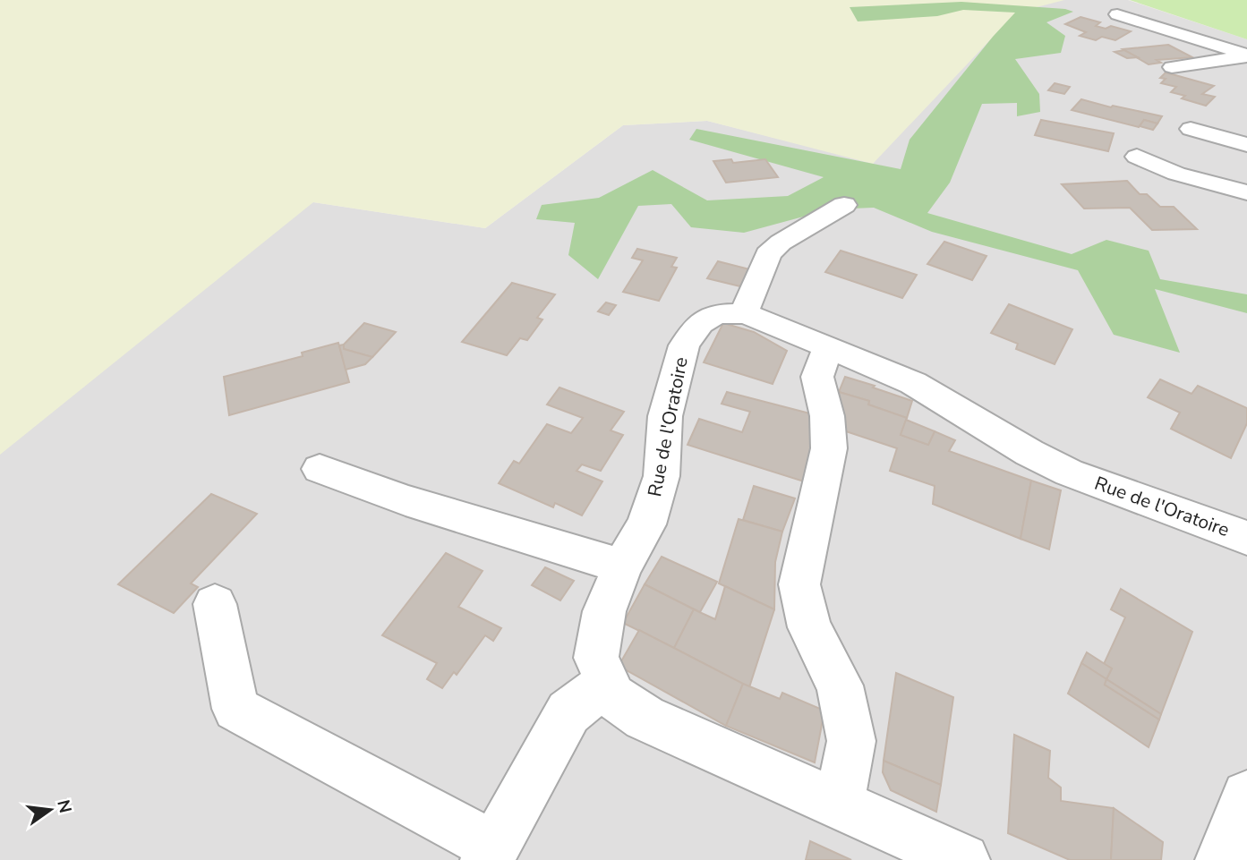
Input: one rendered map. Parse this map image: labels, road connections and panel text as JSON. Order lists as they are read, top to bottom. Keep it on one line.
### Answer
{"streets":{"street":["Rue de l'Oratoire"]},"north":"right"}
